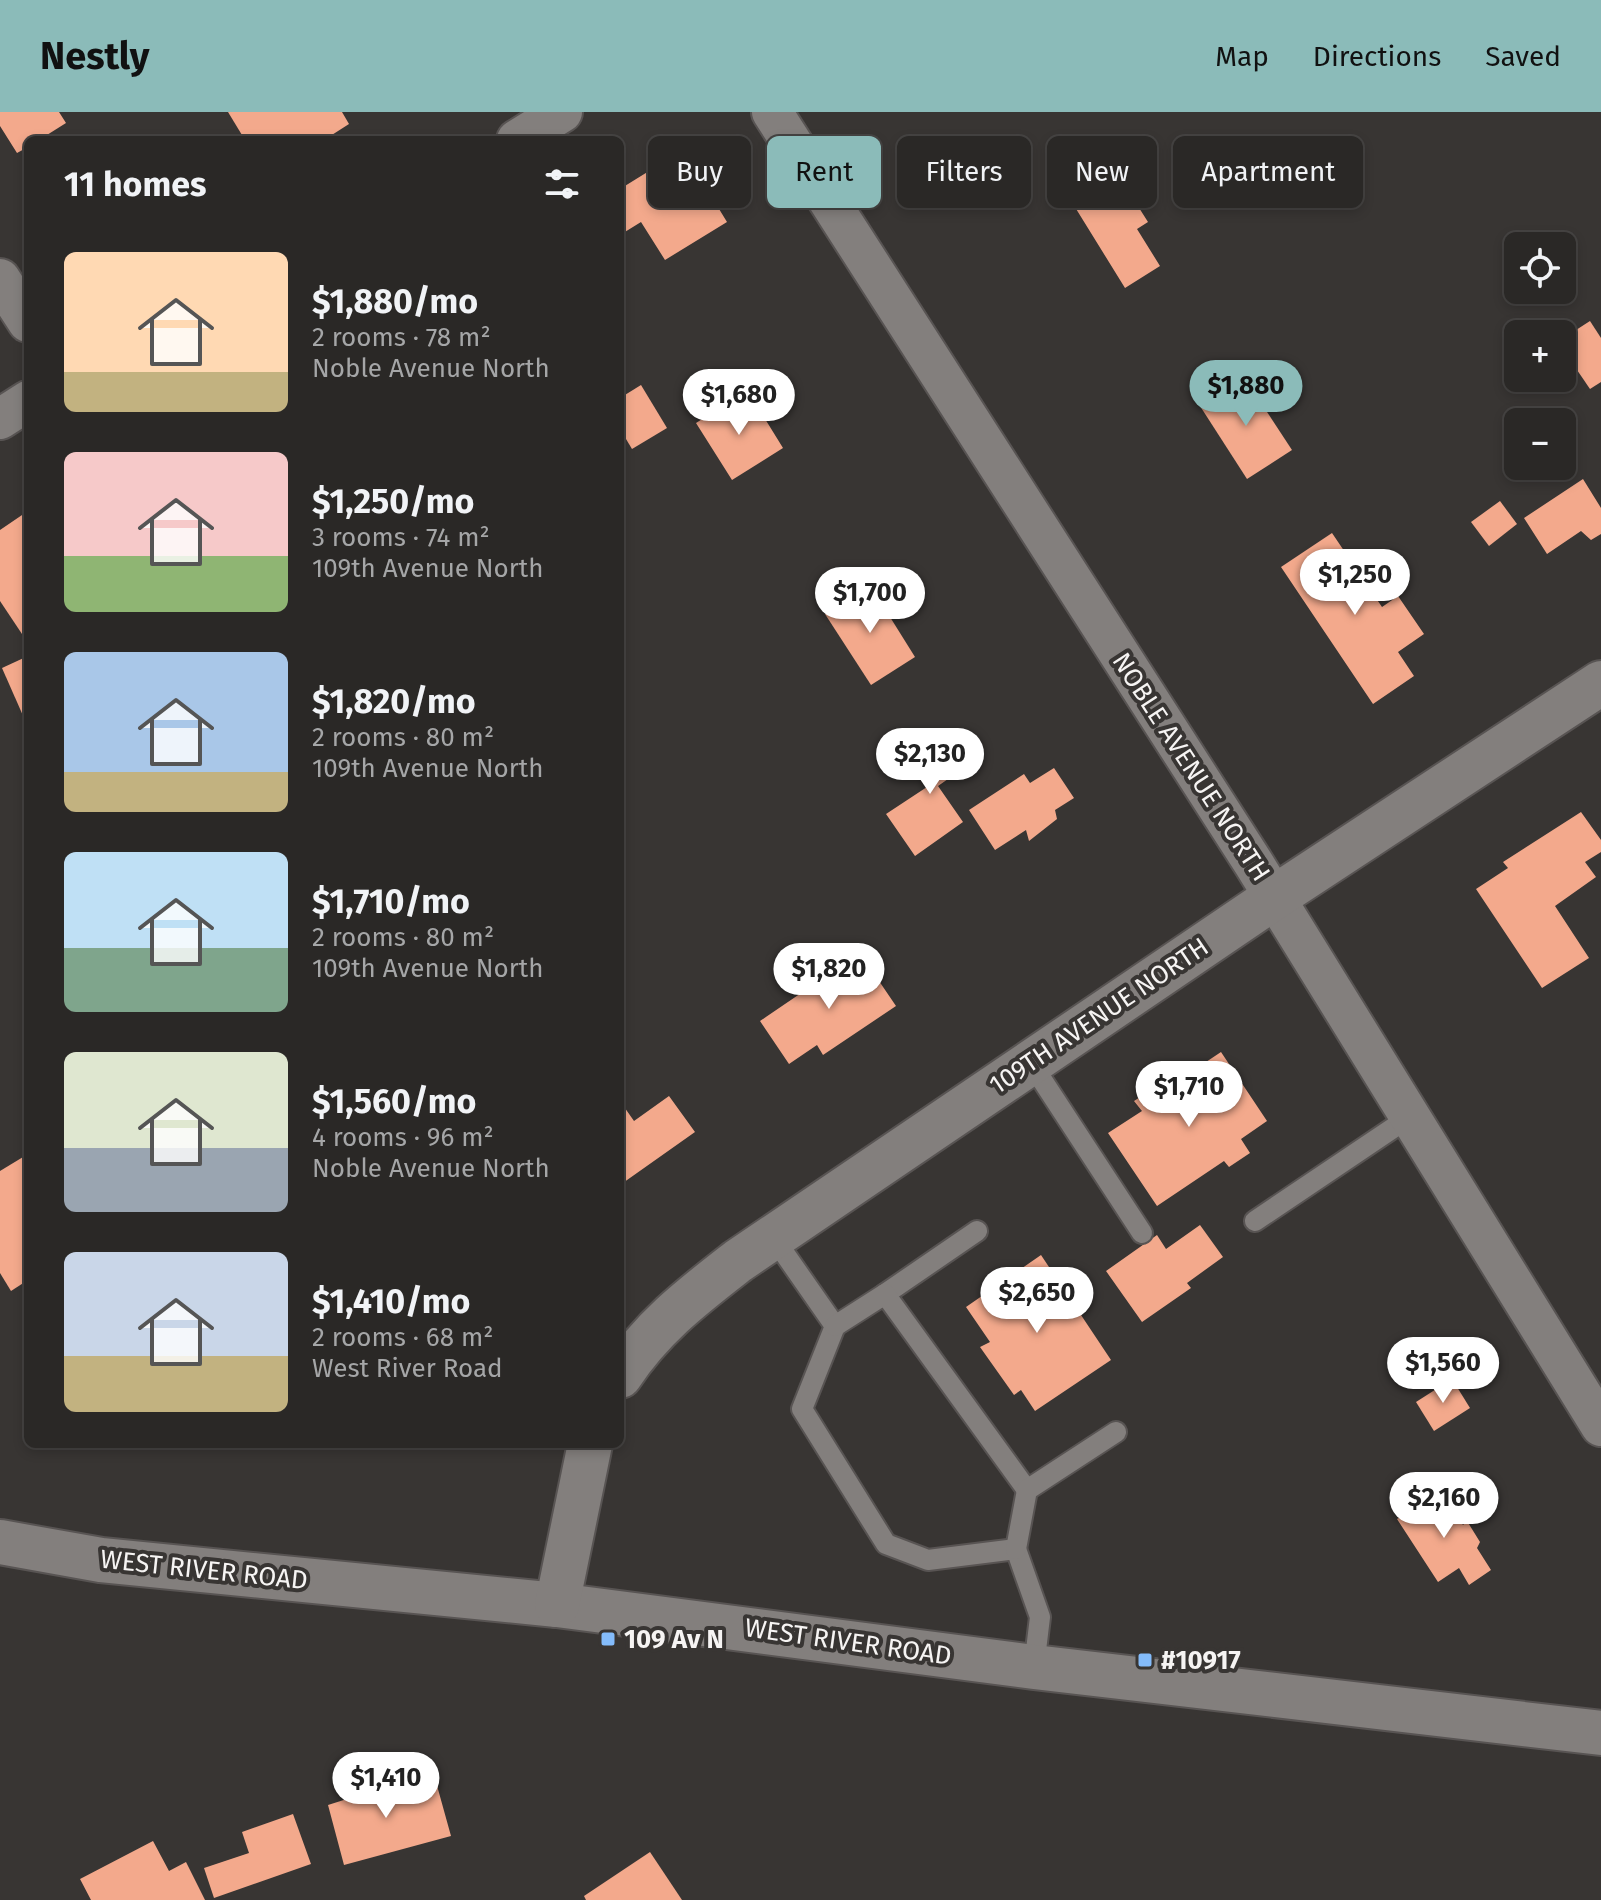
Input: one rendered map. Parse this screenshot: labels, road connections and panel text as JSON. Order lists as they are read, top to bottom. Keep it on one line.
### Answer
{"streets":{"main road":["109TH AVENUE NORTH","WEST RIVER ROAD"],"street":["NOBLE AVENUE NORTH"]},"crossings":[["NOBLE AVENUE NORTH","109TH AVENUE NORTH"]],"places":{"transit":["109 Av N","#10917"]},"page":{"header":"Nestly","nav":["Map","Directions","Saved"],"chip":["Buy","Rent","Filters","New","Apartment"],"heading":"11 homes","map_buttons":["+","−"],"list":[{"name":"$1,880/mo","note":"2 rooms · 78 m² · Noble Avenue North"},{"name":"$1,250/mo","note":"3 rooms · 74 m² · 109th Avenue North"},{"name":"$1,820/mo","note":"2 rooms · 80 m² · 109th Avenue North"},{"name":"$1,710/mo","note":"2 rooms · 80 m² · 109th Avenue North"},{"name":"$1,560/mo","note":"4 rooms · 96 m² · Noble Avenue North"},{"name":"$1,410/mo","note":"2 rooms · 68 m² · West River Road"}],"price":["$1,880","$1,680","$1,250","$1,700","$2,130","$1,820","$1,710","$2,650","$1,560","$2,160","$1,410"]}}
